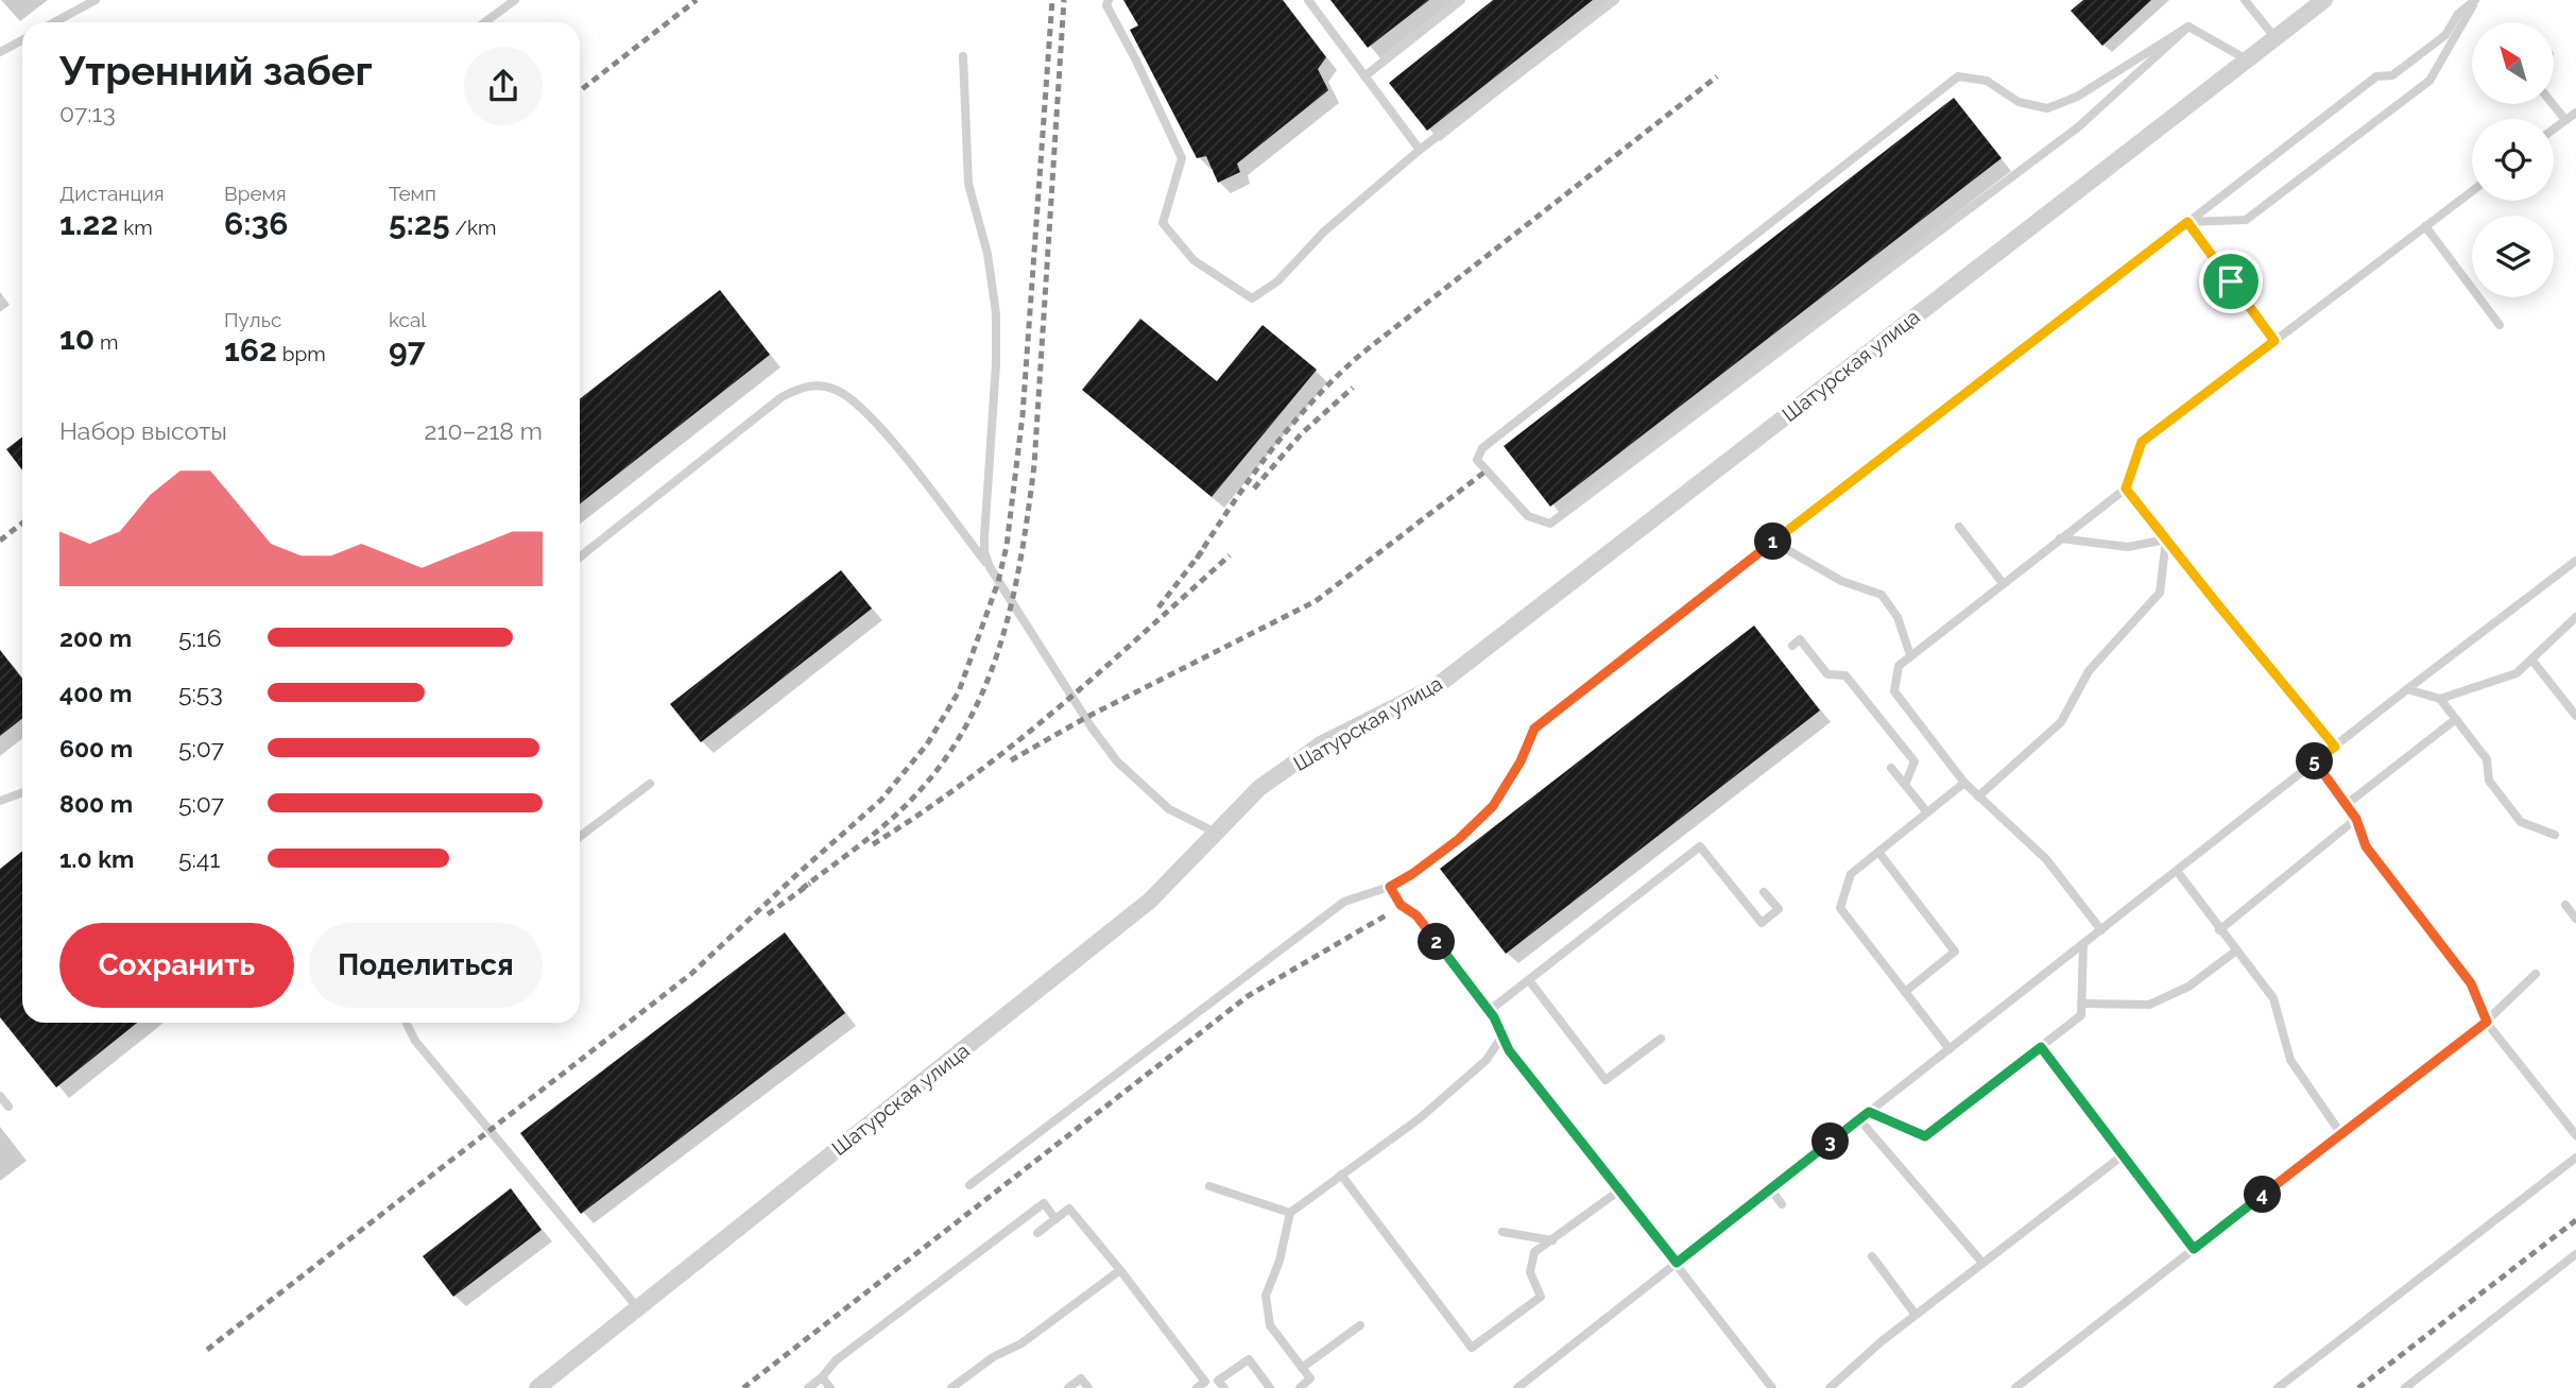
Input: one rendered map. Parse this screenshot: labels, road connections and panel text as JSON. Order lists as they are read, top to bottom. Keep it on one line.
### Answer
{"streets":{"street":["Шатурская улица"]},"north":"top left","page":{"heading":["Утренний забег","07:13"],"stats":[["Дистанция","1.22 km"],["Время","6:36"],["Темп","5:25 /km"],["10 m"],["Пульс","162 bpm"],["kcal","97"]],"chart":["Набор высоты","210–218 m"],"pins":["1","5","2","3","4"],"list":[{"name":"200 m","note":"5:16"},{"name":"400 m","note":"5:53"},{"name":"600 m","note":"5:07"},{"name":"800 m","note":"5:07"},{"name":"1.0 km","note":"5:41"}],"buttons":["Сохранить","Поделиться"]}}
